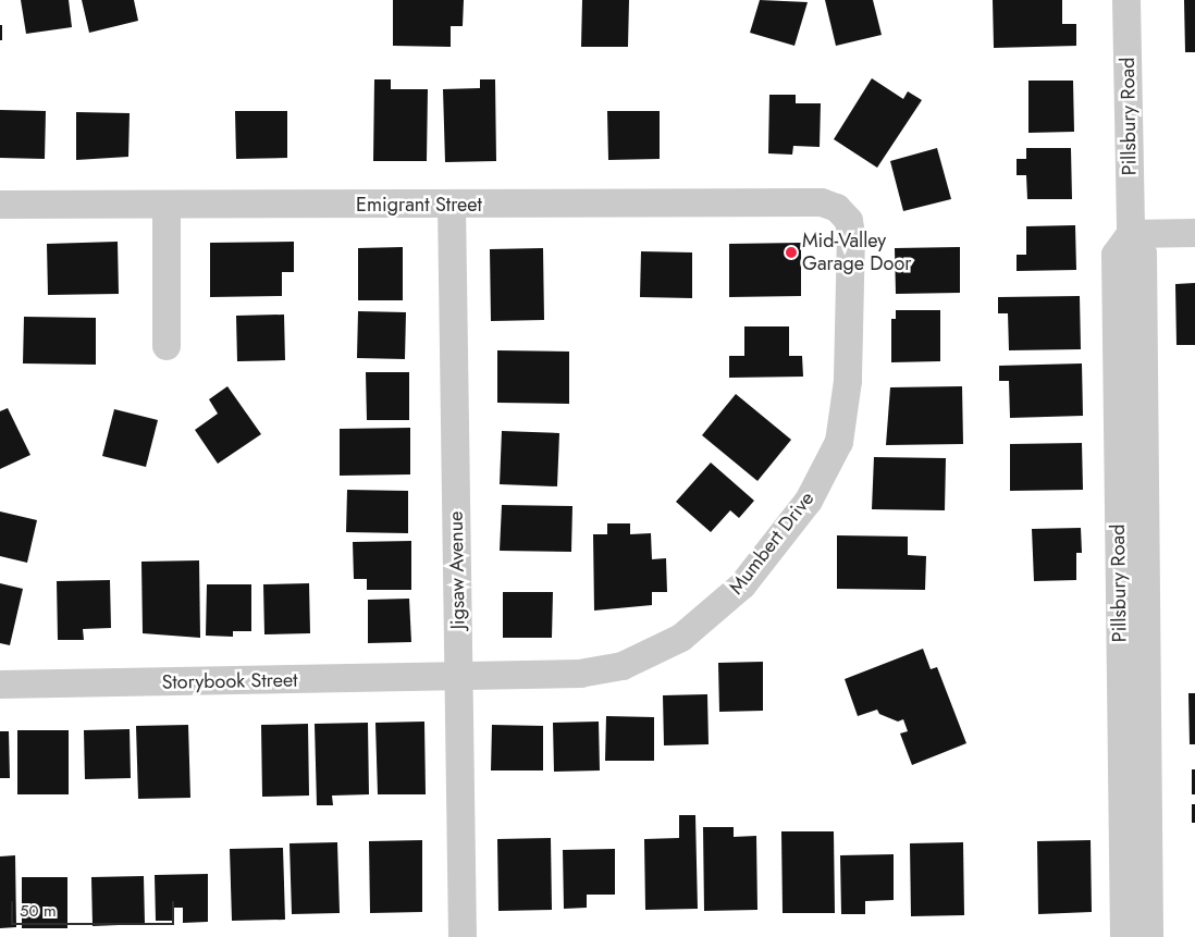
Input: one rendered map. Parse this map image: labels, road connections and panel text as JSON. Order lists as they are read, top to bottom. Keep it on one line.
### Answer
{"streets":{"street":["Pillsbury Road","Emigrant Street","Mumbert Drive","Jigsaw Avenue","Storybook Street"]},"crossings":[["Emigrant Street","Mumbert Drive"],["Emigrant Street","Jigsaw Avenue"],["Mumbert Drive","Jigsaw Avenue"],["Mumbert Drive","Storybook Street"],["Jigsaw Avenue","Storybook Street"]],"places":["Mid-Valley Garage Door"],"scale_bar":"50 m"}
